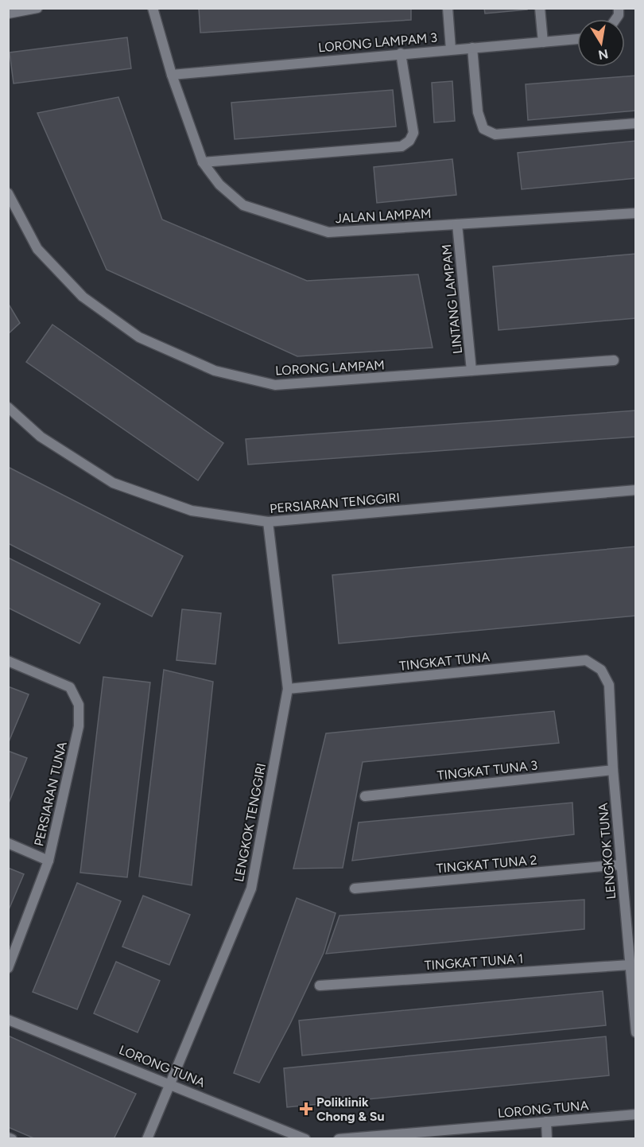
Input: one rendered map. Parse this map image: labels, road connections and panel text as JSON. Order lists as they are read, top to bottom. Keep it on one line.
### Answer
{"streets":{"street":["LORONG LAMPAM 3","JALAN LAMPAM","LINTANG LAMPAM","LORONG LAMPAM","PERSIARAN TENGGIRI","TINGKAT TUNA","TINGKAT TUNA 3","PERSIARAN TUNA","LENGKOK TENGGIRI","LENGKOK TUNA","TINGKAT TUNA 2","TINGKAT TUNA 1","LORONG TUNA"]},"crossings":[["LORONG LAMPAM 3","JALAN LAMPAM"],["JALAN LAMPAM","LINTANG LAMPAM"],["LINTANG LAMPAM","LORONG LAMPAM"],["PERSIARAN TENGGIRI","LENGKOK TENGGIRI"],["TINGKAT TUNA","LENGKOK TENGGIRI"],["TINGKAT TUNA","LENGKOK TUNA"],["TINGKAT TUNA 3","LENGKOK TUNA"],["LENGKOK TENGGIRI","LORONG TUNA"],["LENGKOK TUNA","TINGKAT TUNA 2"],["LENGKOK TUNA","TINGKAT TUNA 1"]],"places":{"health":["Poliklinik Chong & Su"]},"north":"bottom"}
